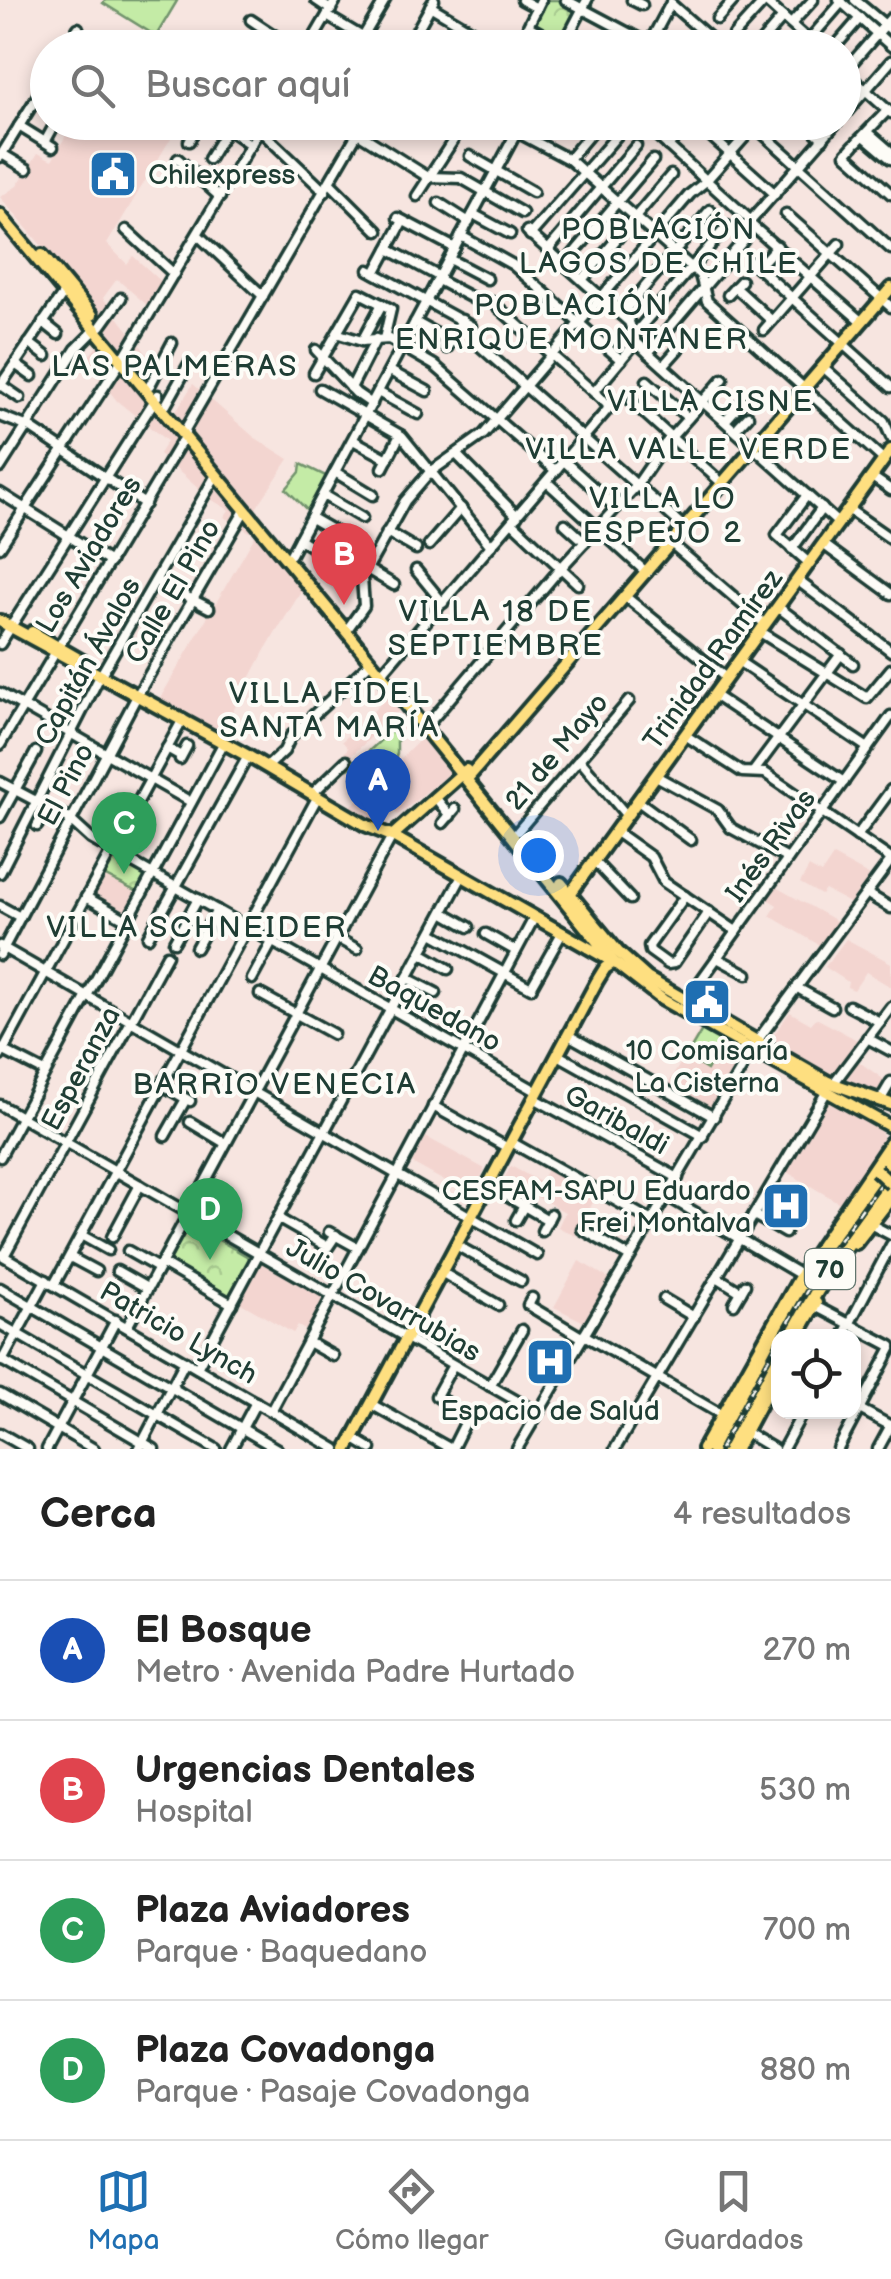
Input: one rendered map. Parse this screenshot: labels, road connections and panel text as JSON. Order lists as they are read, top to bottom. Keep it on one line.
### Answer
{"streets":{"highway":["70"],"main road":["Trinidad Ramírez"],"street":["Los Aviadores","Calle El Pino","Capitán Ávalos","21 de Mayo","El Pino","Inés Rivas","Baquedano","Esperanza","Garibaldi","Julio Covarrubias","Patricio Lynch"]},"crossings":[["Calle El Pino","El Pino"],["Capitán Ávalos","Baquedano"],["El Pino","Baquedano"],["Baquedano","Garibaldi"],["Esperanza","Julio Covarrubias"],["Esperanza","Patricio Lynch"]],"districts":["POBLACIÓN LAGOS DE CHILE","POBLACIÓN ENRIQUE MONTANER","LAS PALMERAS","VILLA CISNE","VILLA VALLE VERDE","VILLA LO ESPEJO 2","VILLA 18 DE SEPTIEMBRE","VILLA FIDEL SANTA MARÍA","VILLA SCHNEIDER","BARRIO VENECIA"],"places":{"public building":["Chilexpress","10 Comisaría La Cisterna"],"hospital":["CESFAM-SAPU Eduardo Frei Montalva","Espacio de Salud"]},"page":{"search":"Buscar aquí","pins":["B","A","C","D"],"heading":["Cerca","4 resultados"],"list":[{"mark":"A","name":"El Bosque","note":"Metro · Avenida Padre Hurtado","value":"270 m"},{"mark":"B","name":"Urgencias Dentales","note":"Hospital","value":"530 m"},{"mark":"C","name":"Plaza Aviadores","note":"Parque · Baquedano","value":"700 m"},{"mark":"D","name":"Plaza Covadonga","note":"Parque · Pasaje Covadonga","value":"880 m"}],"nav":["Mapa","Cómo llegar","Guardados"]}}
